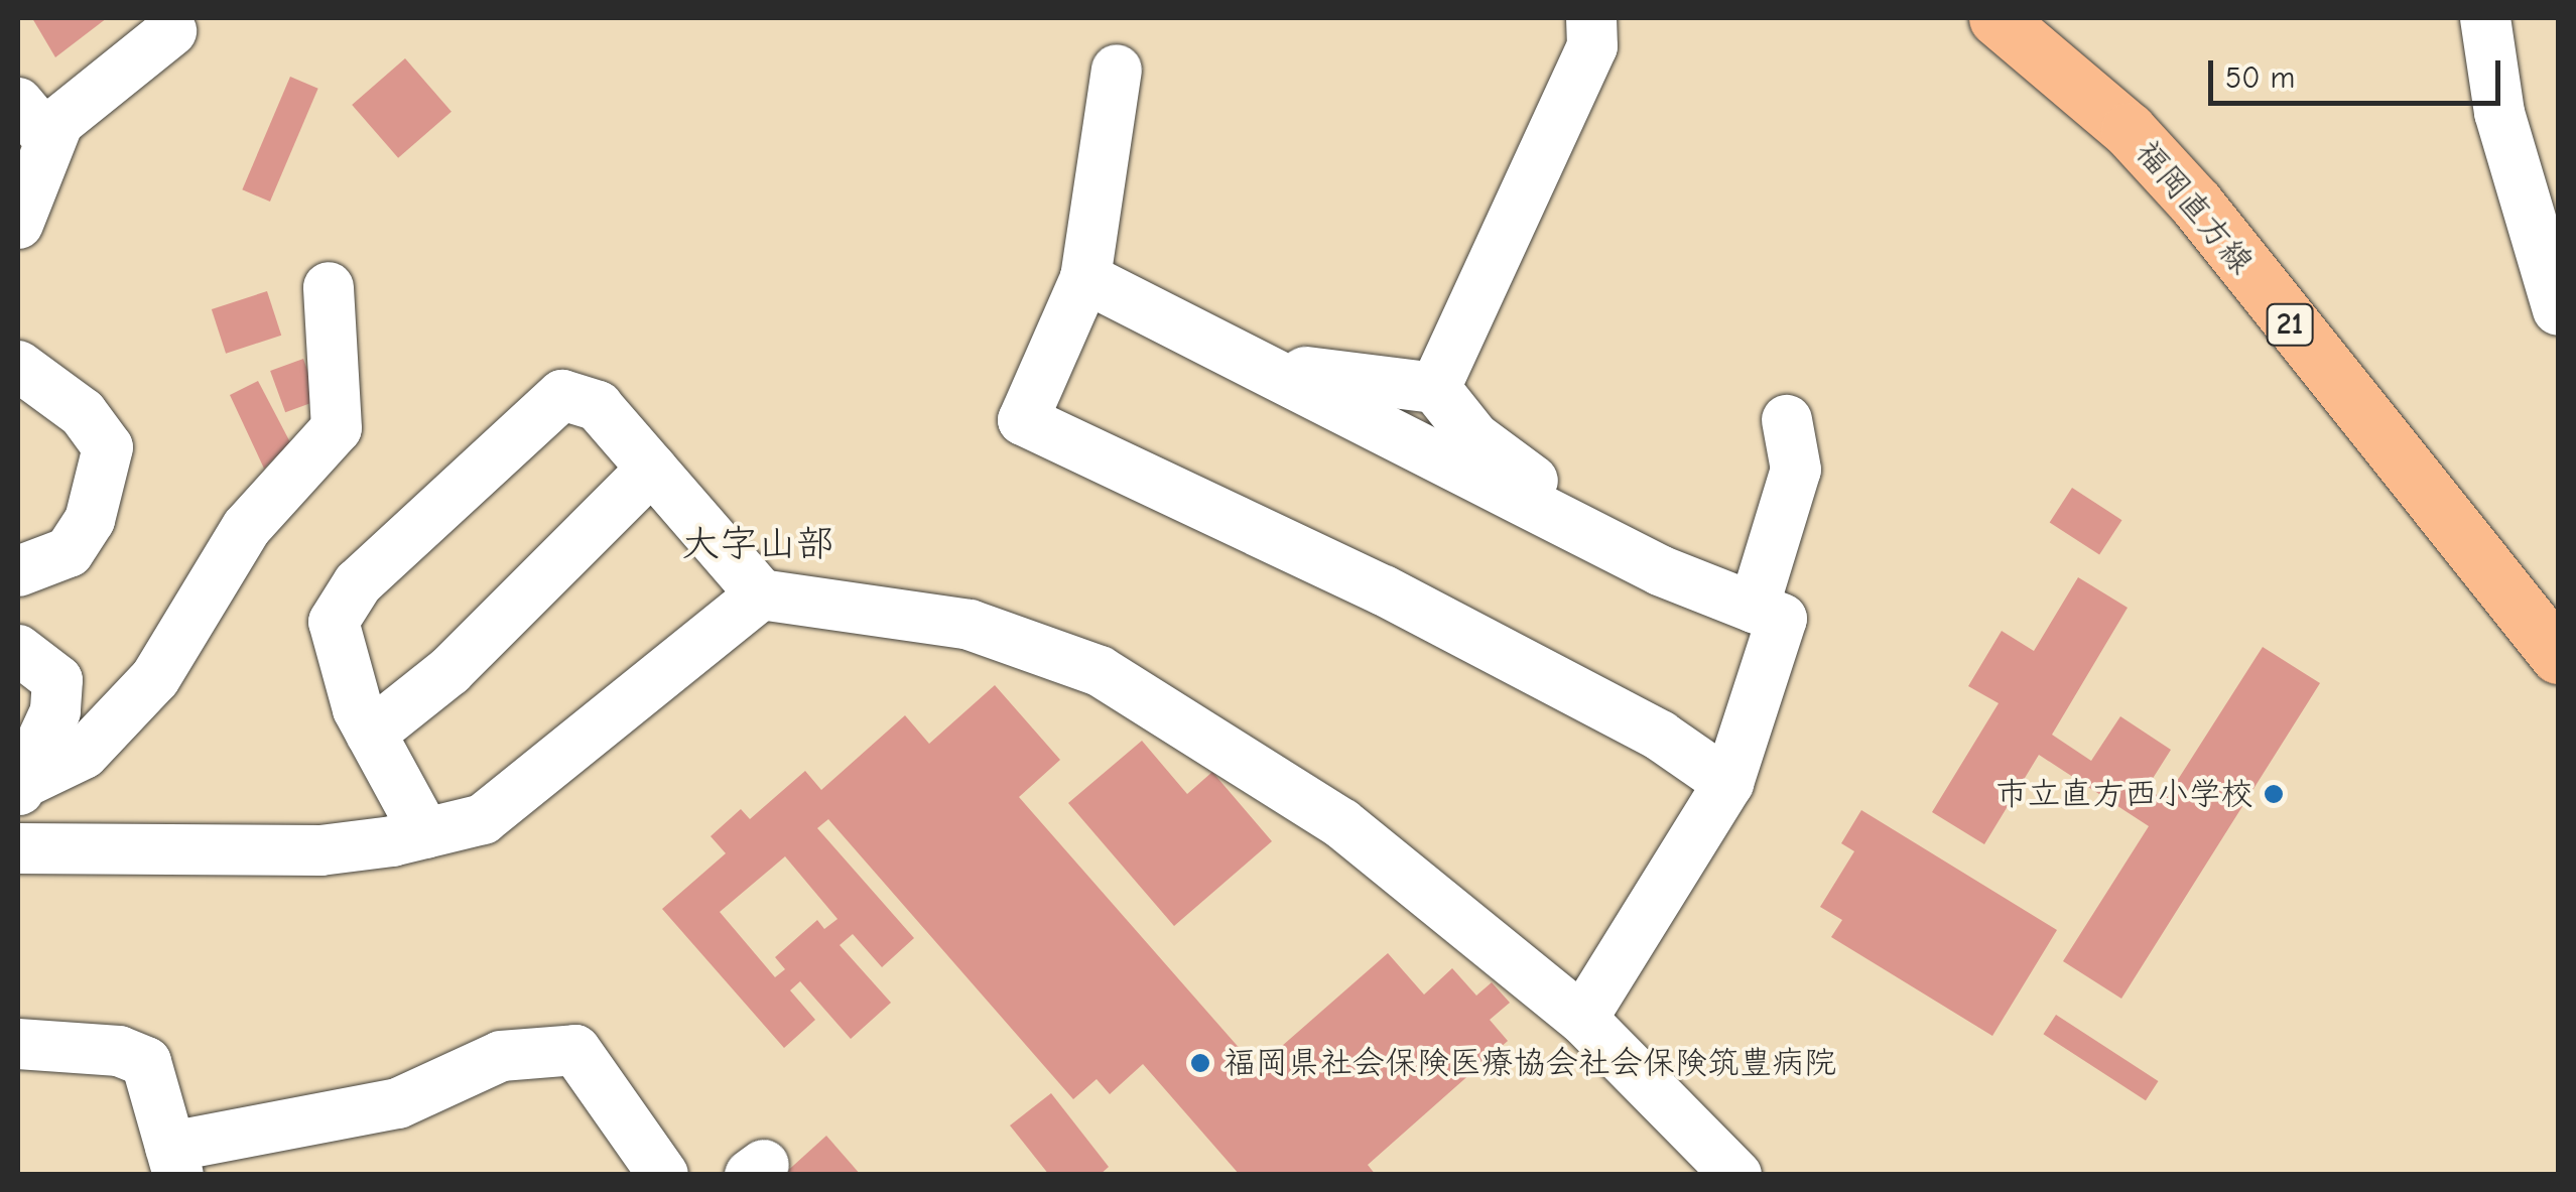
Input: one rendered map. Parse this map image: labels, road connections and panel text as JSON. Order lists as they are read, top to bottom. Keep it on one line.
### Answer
{"streets":{"main road":["福岡直方線","21"]},"districts":["大字山部"],"places":["市立直方西小学校","福岡県社会保険医療協会社会保険筑豊病院"],"scale_bar":"50 m"}
